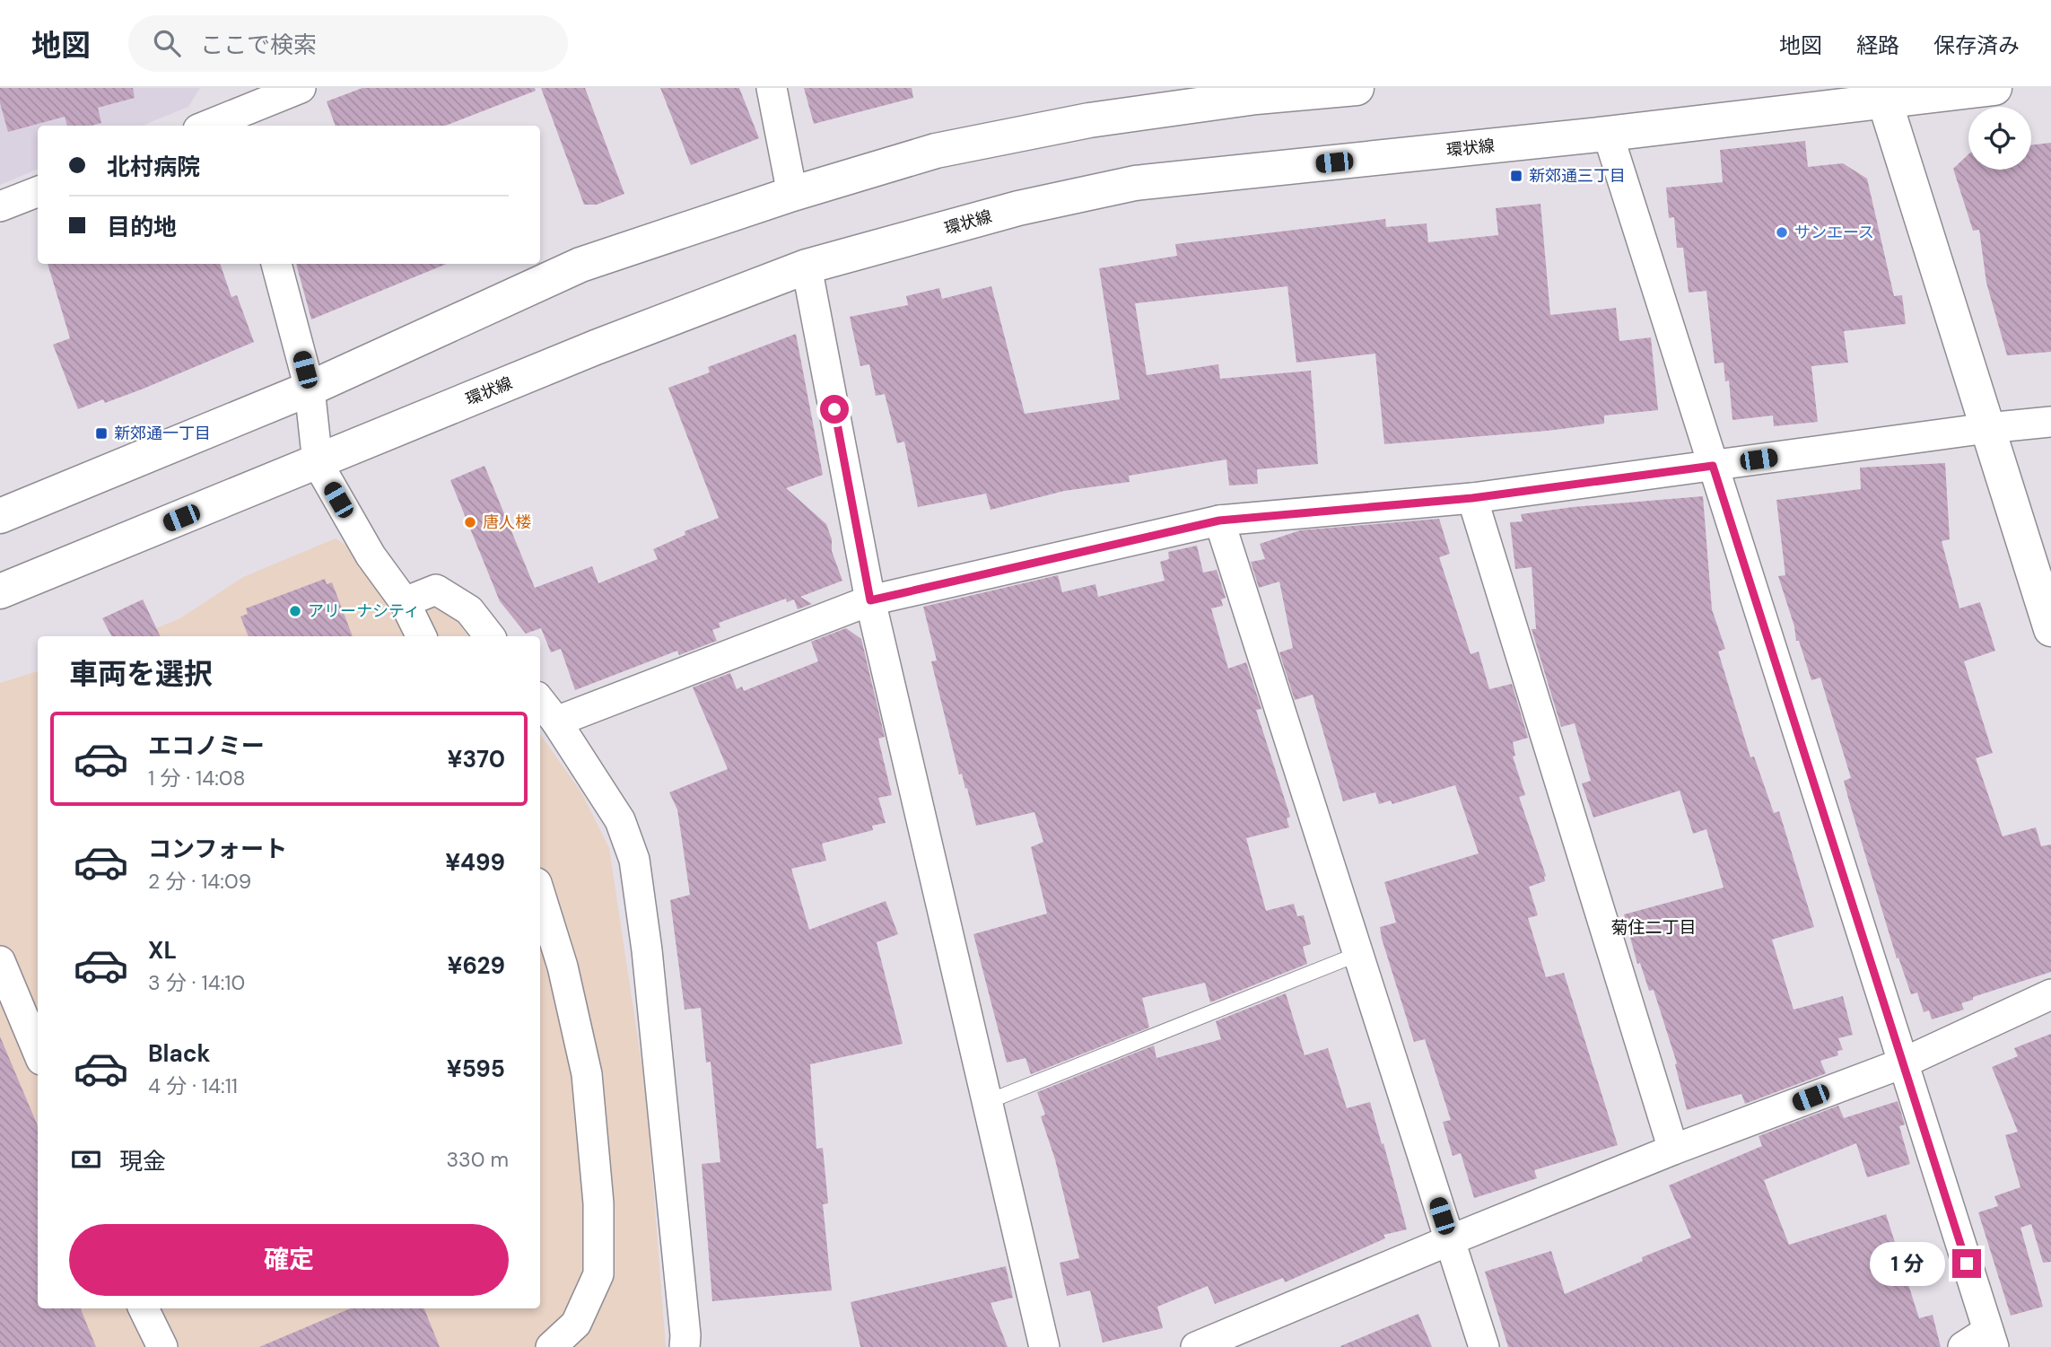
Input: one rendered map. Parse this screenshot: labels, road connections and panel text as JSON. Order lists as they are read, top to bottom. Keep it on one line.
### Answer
{"streets":{"main road":["環状線"]},"districts":["菊住二丁目"],"places":{"transit":["新郊通三丁目","新郊通一丁目"],"other":["サンエース","唐人楼","アリーナシティ"]},"page":{"header":"地図","search":"ここで検索","nav":["地図","経路","保存済み"],"banner":["北村病院","目的地"],"heading":"車両を選択","list":[{"name":"エコノミー","note":"1 分 · 14:08","value":"¥370"},{"name":"コンフォート","note":"2 分 · 14:09","value":"¥499"},{"name":"XL","note":"3 分 · 14:10","value":"¥629"},{"name":"Black","note":"4 分 · 14:11","value":"¥595"}],"pay":["現金","330 m"],"buttons":"確定","bubble":"1 分"}}
